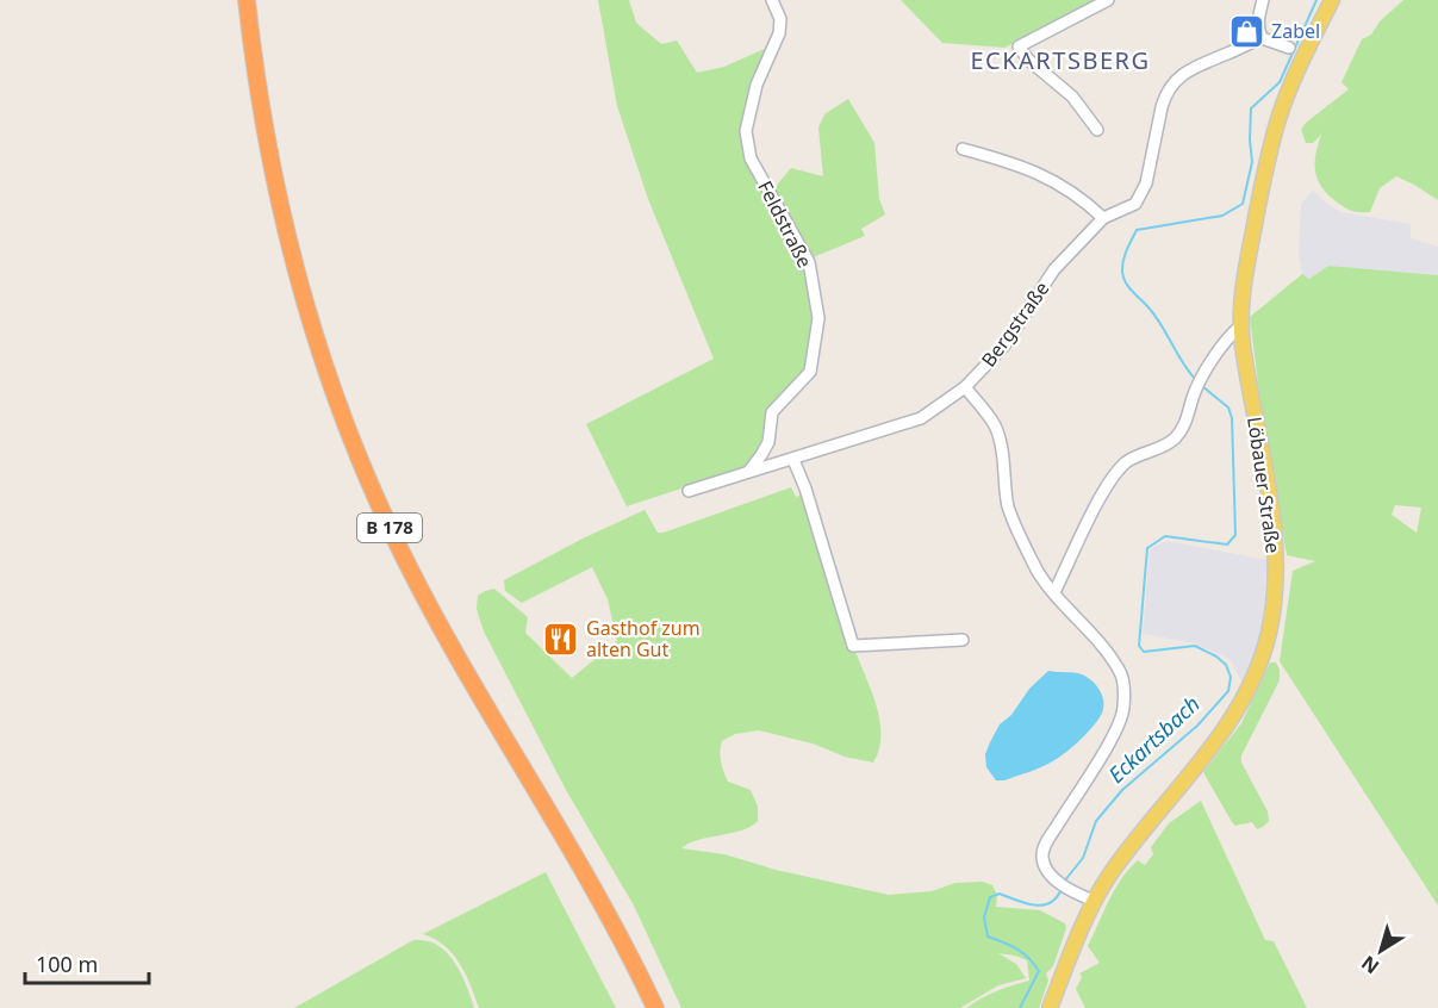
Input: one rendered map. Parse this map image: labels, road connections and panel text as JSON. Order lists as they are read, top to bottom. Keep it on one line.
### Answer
{"streets":{"highway":["B 178"],"main road":["Löbauer Straße"],"street":["Feldstraße","Bergstraße"]},"crossings":[["Feldstraße","Bergstraße"]],"districts":["ECKARTSBERG"],"water":["Eckartsbach"],"places":{"shop":["Zabel"],"restaurant":["Gasthof zum alten Gut"]},"scale_bar":"100 m","north":"bottom left"}
